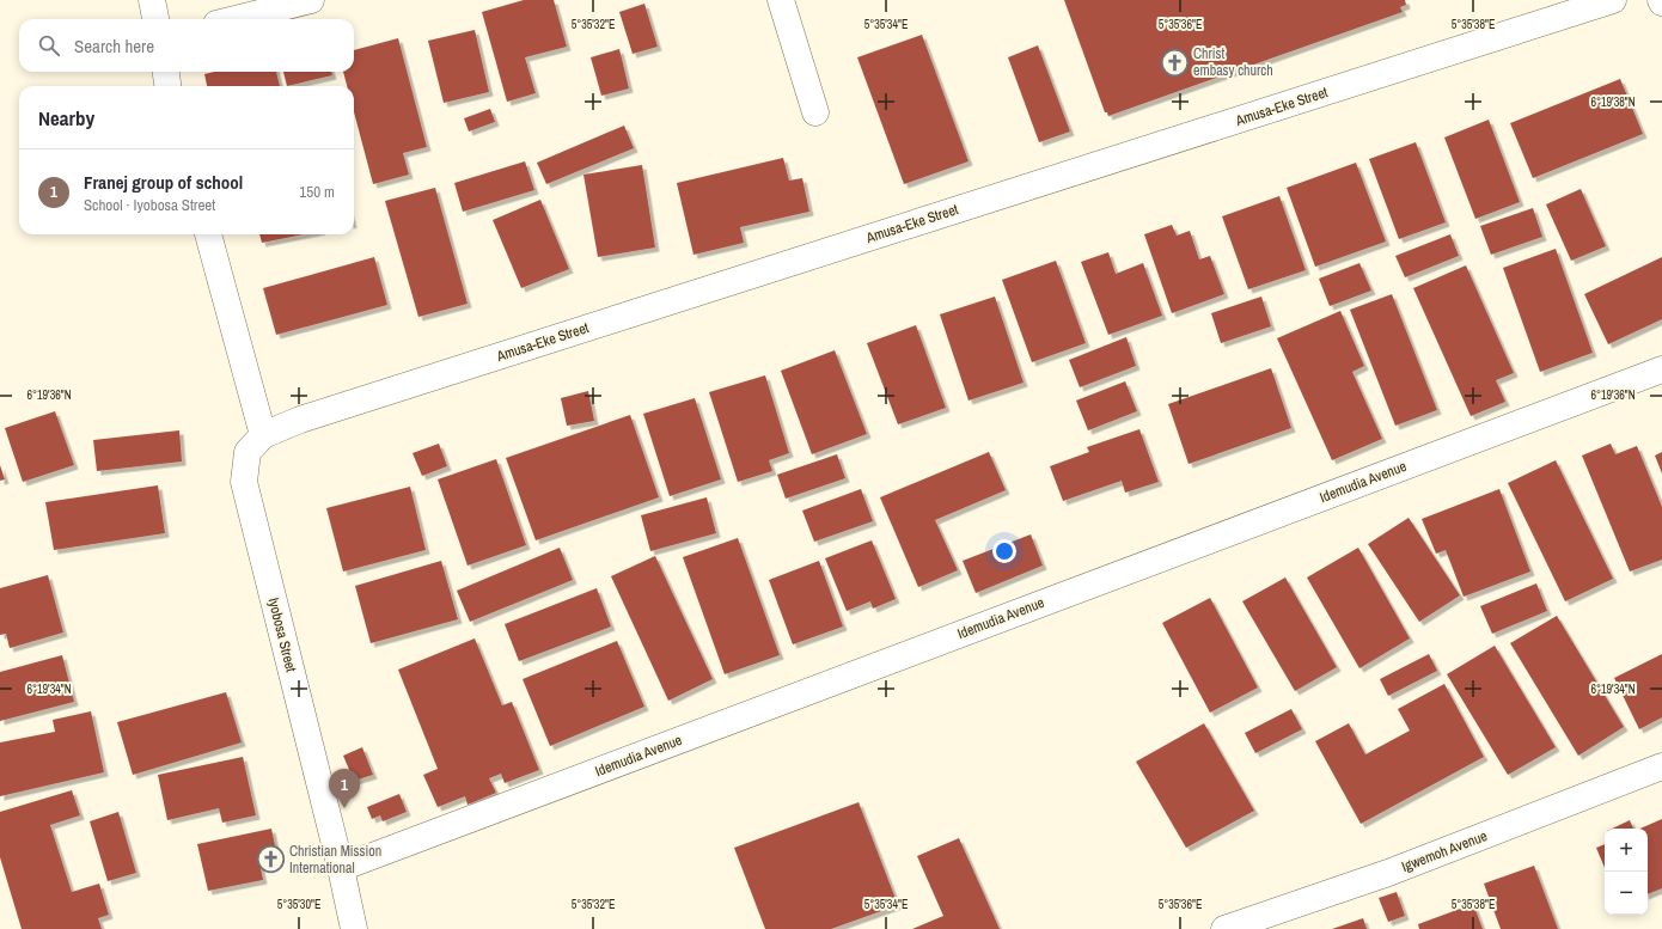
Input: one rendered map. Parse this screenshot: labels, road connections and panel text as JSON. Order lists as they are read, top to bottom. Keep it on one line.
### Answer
{"streets":{"street":["Amusa-Eke Street","Idemudia Avenue","Iyobosa Street","Igwemoh Avenue"]},"crossings":[["Amusa-Eke Street","Iyobosa Street"],["Idemudia Avenue","Iyobosa Street"]],"places":{"church":["Christ embasy church","Christian Mission International"]},"page":{"search":"Search here","heading":"Nearby","list":[{"mark":"1","name":"Franej group of school","note":"School · Iyobosa Street","value":"150 m"}],"pins":"1","map_buttons":["+","−"]},"coordinates":["5°35'32\"E","5°35'34\"E","5°35'36\"E","5°35'38\"E","6°19'38\"N","6°19'36\"N","6°19'34\"N","5°35'30\"E"]}
